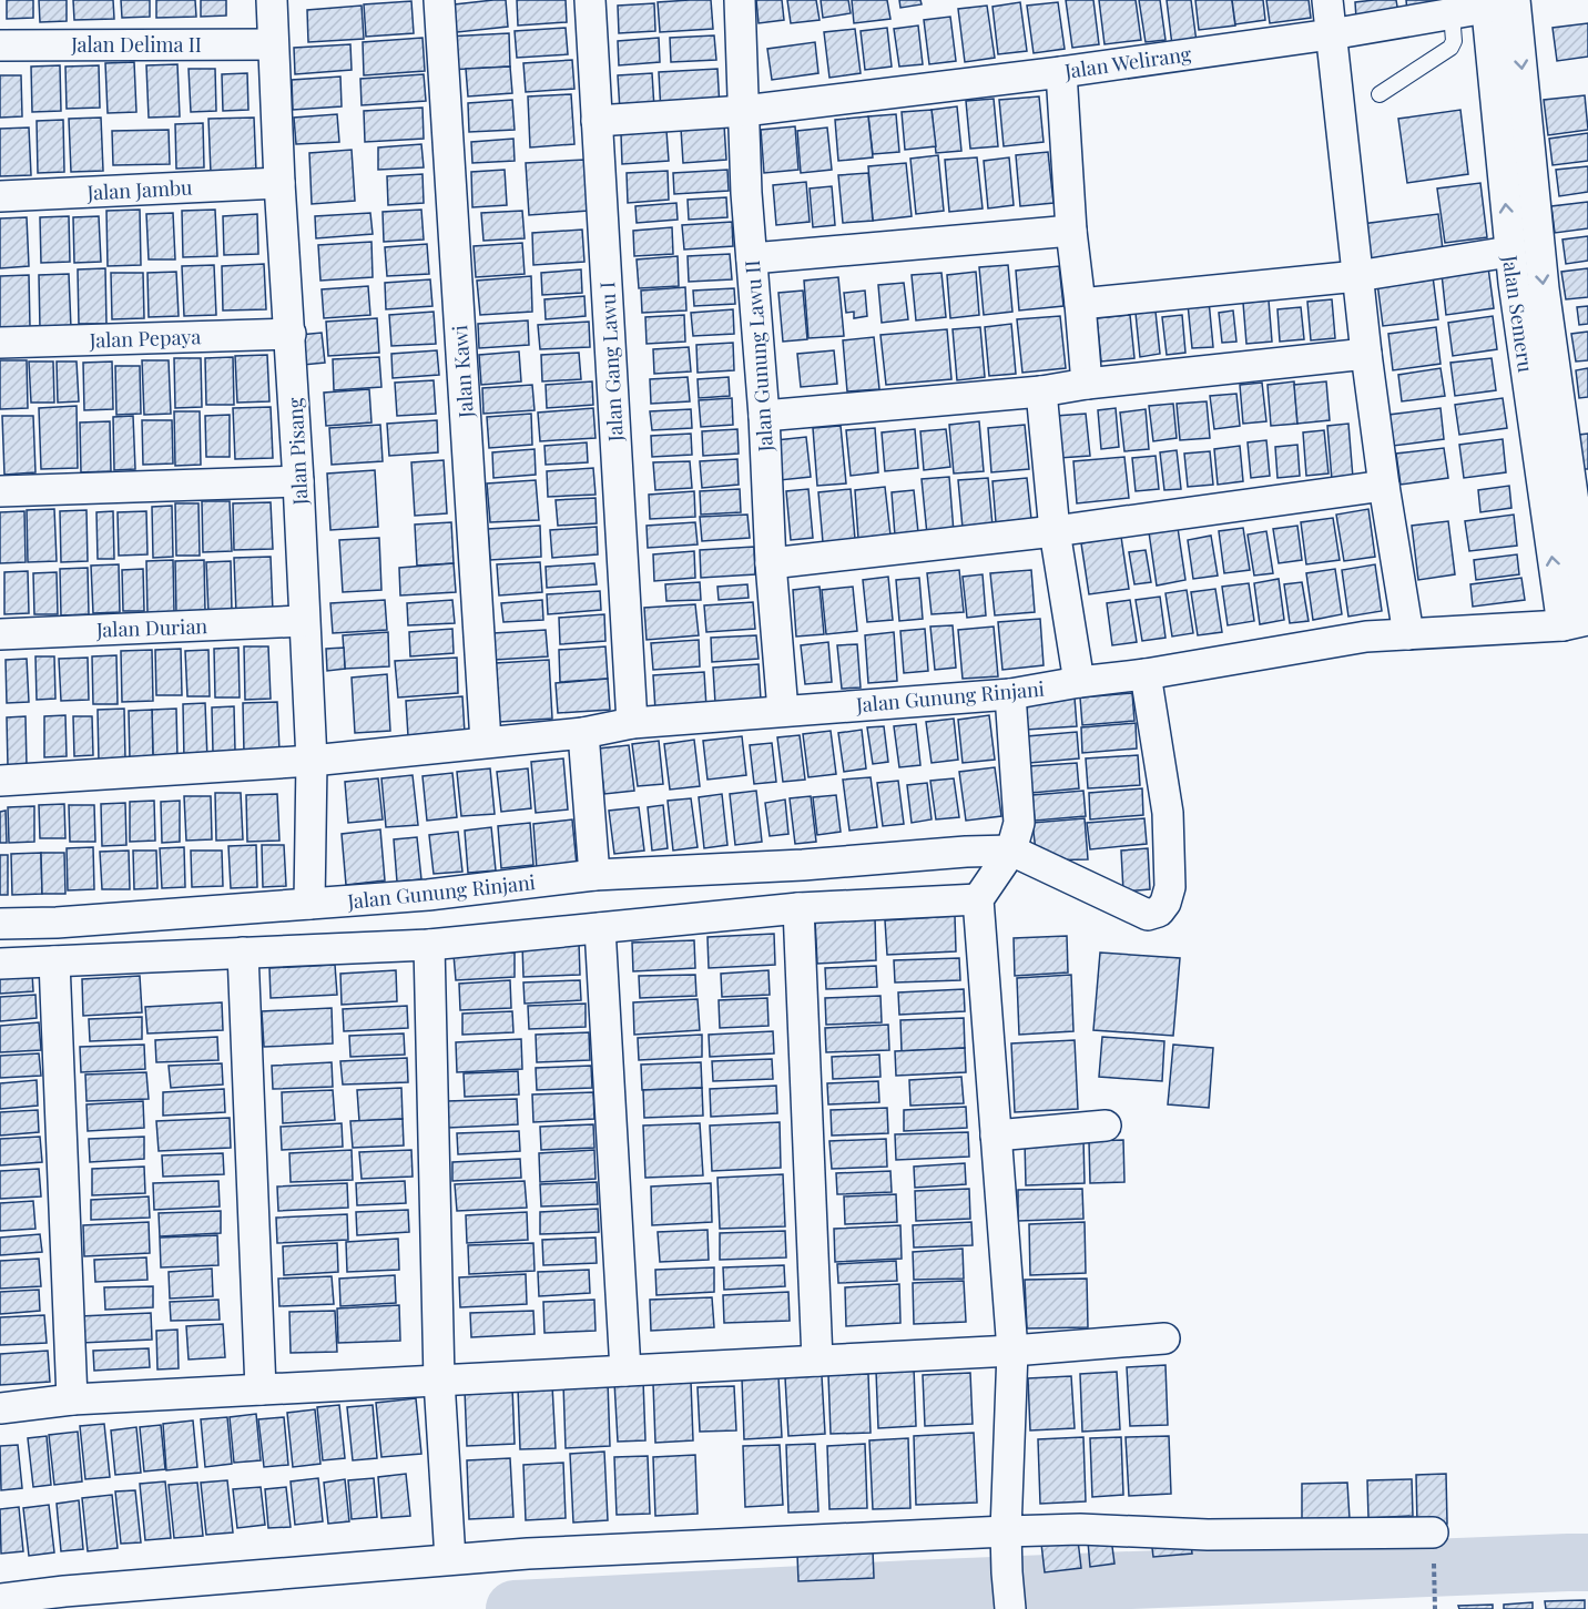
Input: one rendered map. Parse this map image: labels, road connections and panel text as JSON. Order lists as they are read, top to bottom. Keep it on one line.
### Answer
{"streets":{"street":["Jalan Delima II","Jalan Welirang","Jalan Jambu","Jalan Semeru","Jalan Pepaya","Jalan Gunung Lawu II","Jalan Gang Lawu I","Jalan Kawi","Jalan Pisang","Jalan Durian","Jalan Gunung Rinjani"]},"crossings":[["Jalan Delima II","Jalan Pisang"],["Jalan Welirang","Jalan Semeru"],["Jalan Welirang","Jalan Gunung Lawu II"],["Jalan Welirang","Jalan Gang Lawu I"],["Jalan Jambu","Jalan Pisang"],["Jalan Semeru","Jalan Gunung Rinjani"],["Jalan Pepaya","Jalan Pisang"],["Jalan Gunung Lawu II","Jalan Gunung Rinjani"],["Jalan Gang Lawu I","Jalan Gunung Rinjani"],["Jalan Kawi","Jalan Gunung Rinjani"],["Jalan Pisang","Jalan Durian"],["Jalan Pisang","Jalan Gunung Rinjani"]]}
